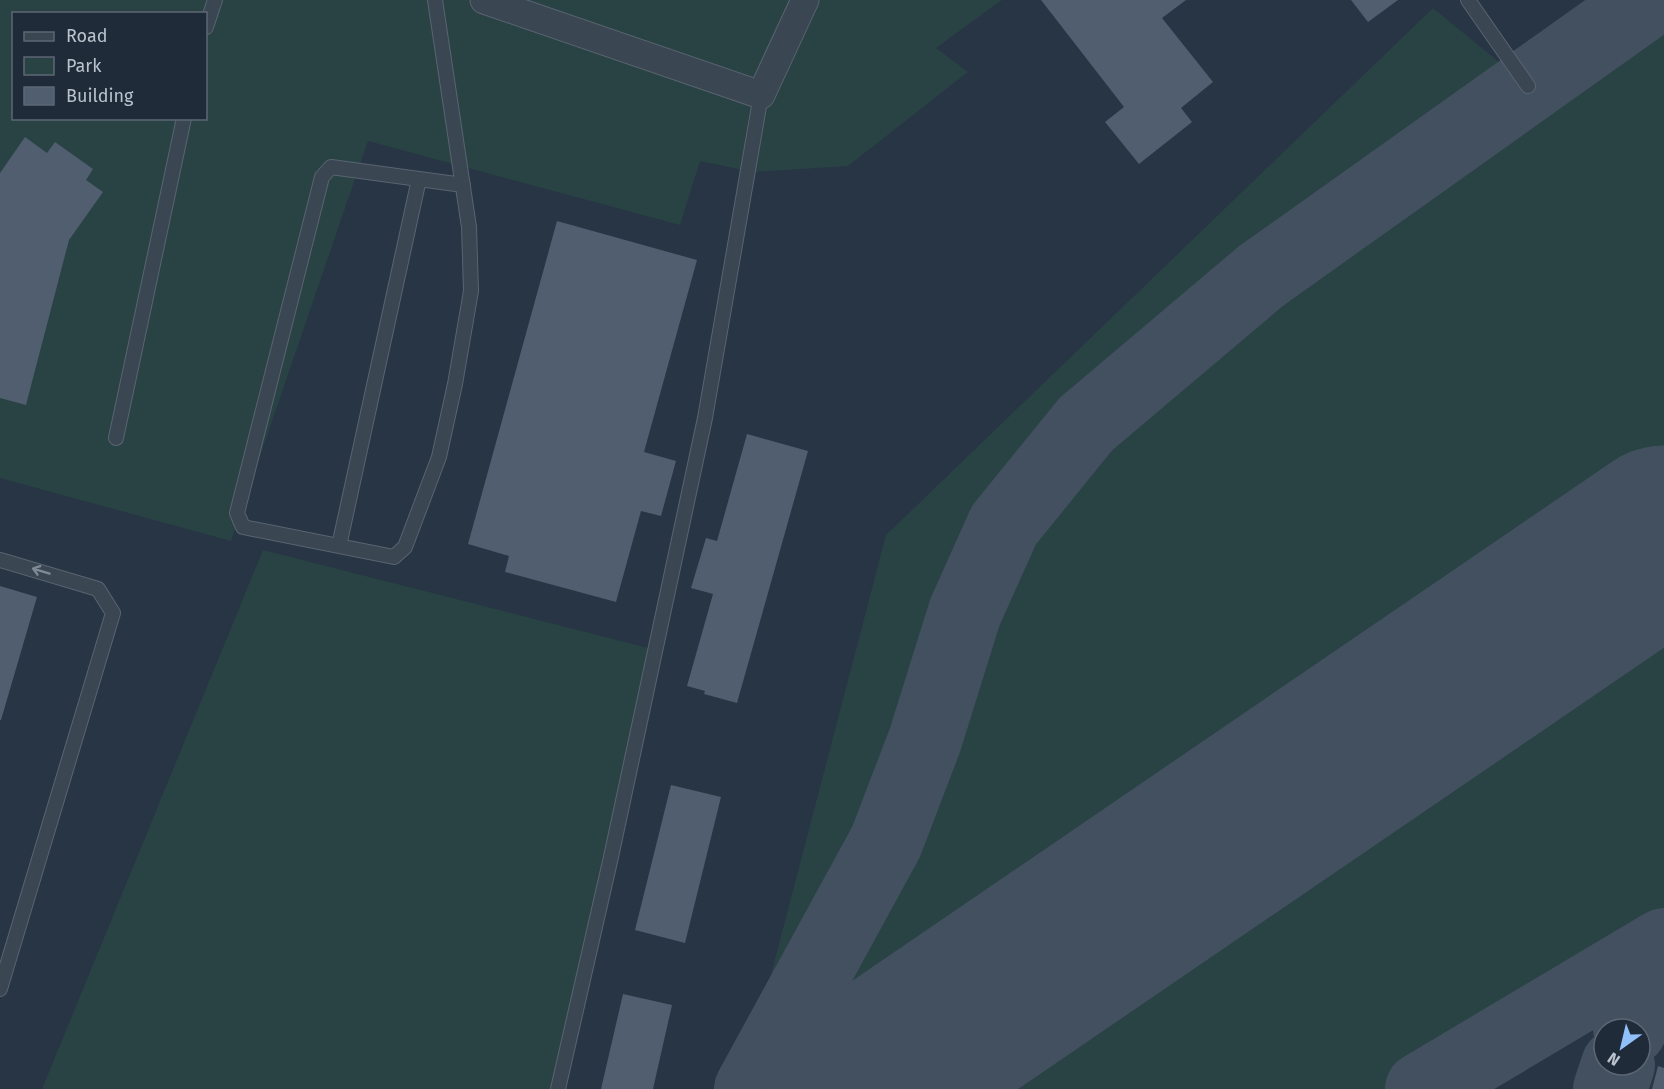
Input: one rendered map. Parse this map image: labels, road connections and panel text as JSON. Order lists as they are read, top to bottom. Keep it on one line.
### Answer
{"legend":["Road","Park","Building"],"north":"bottom left"}
